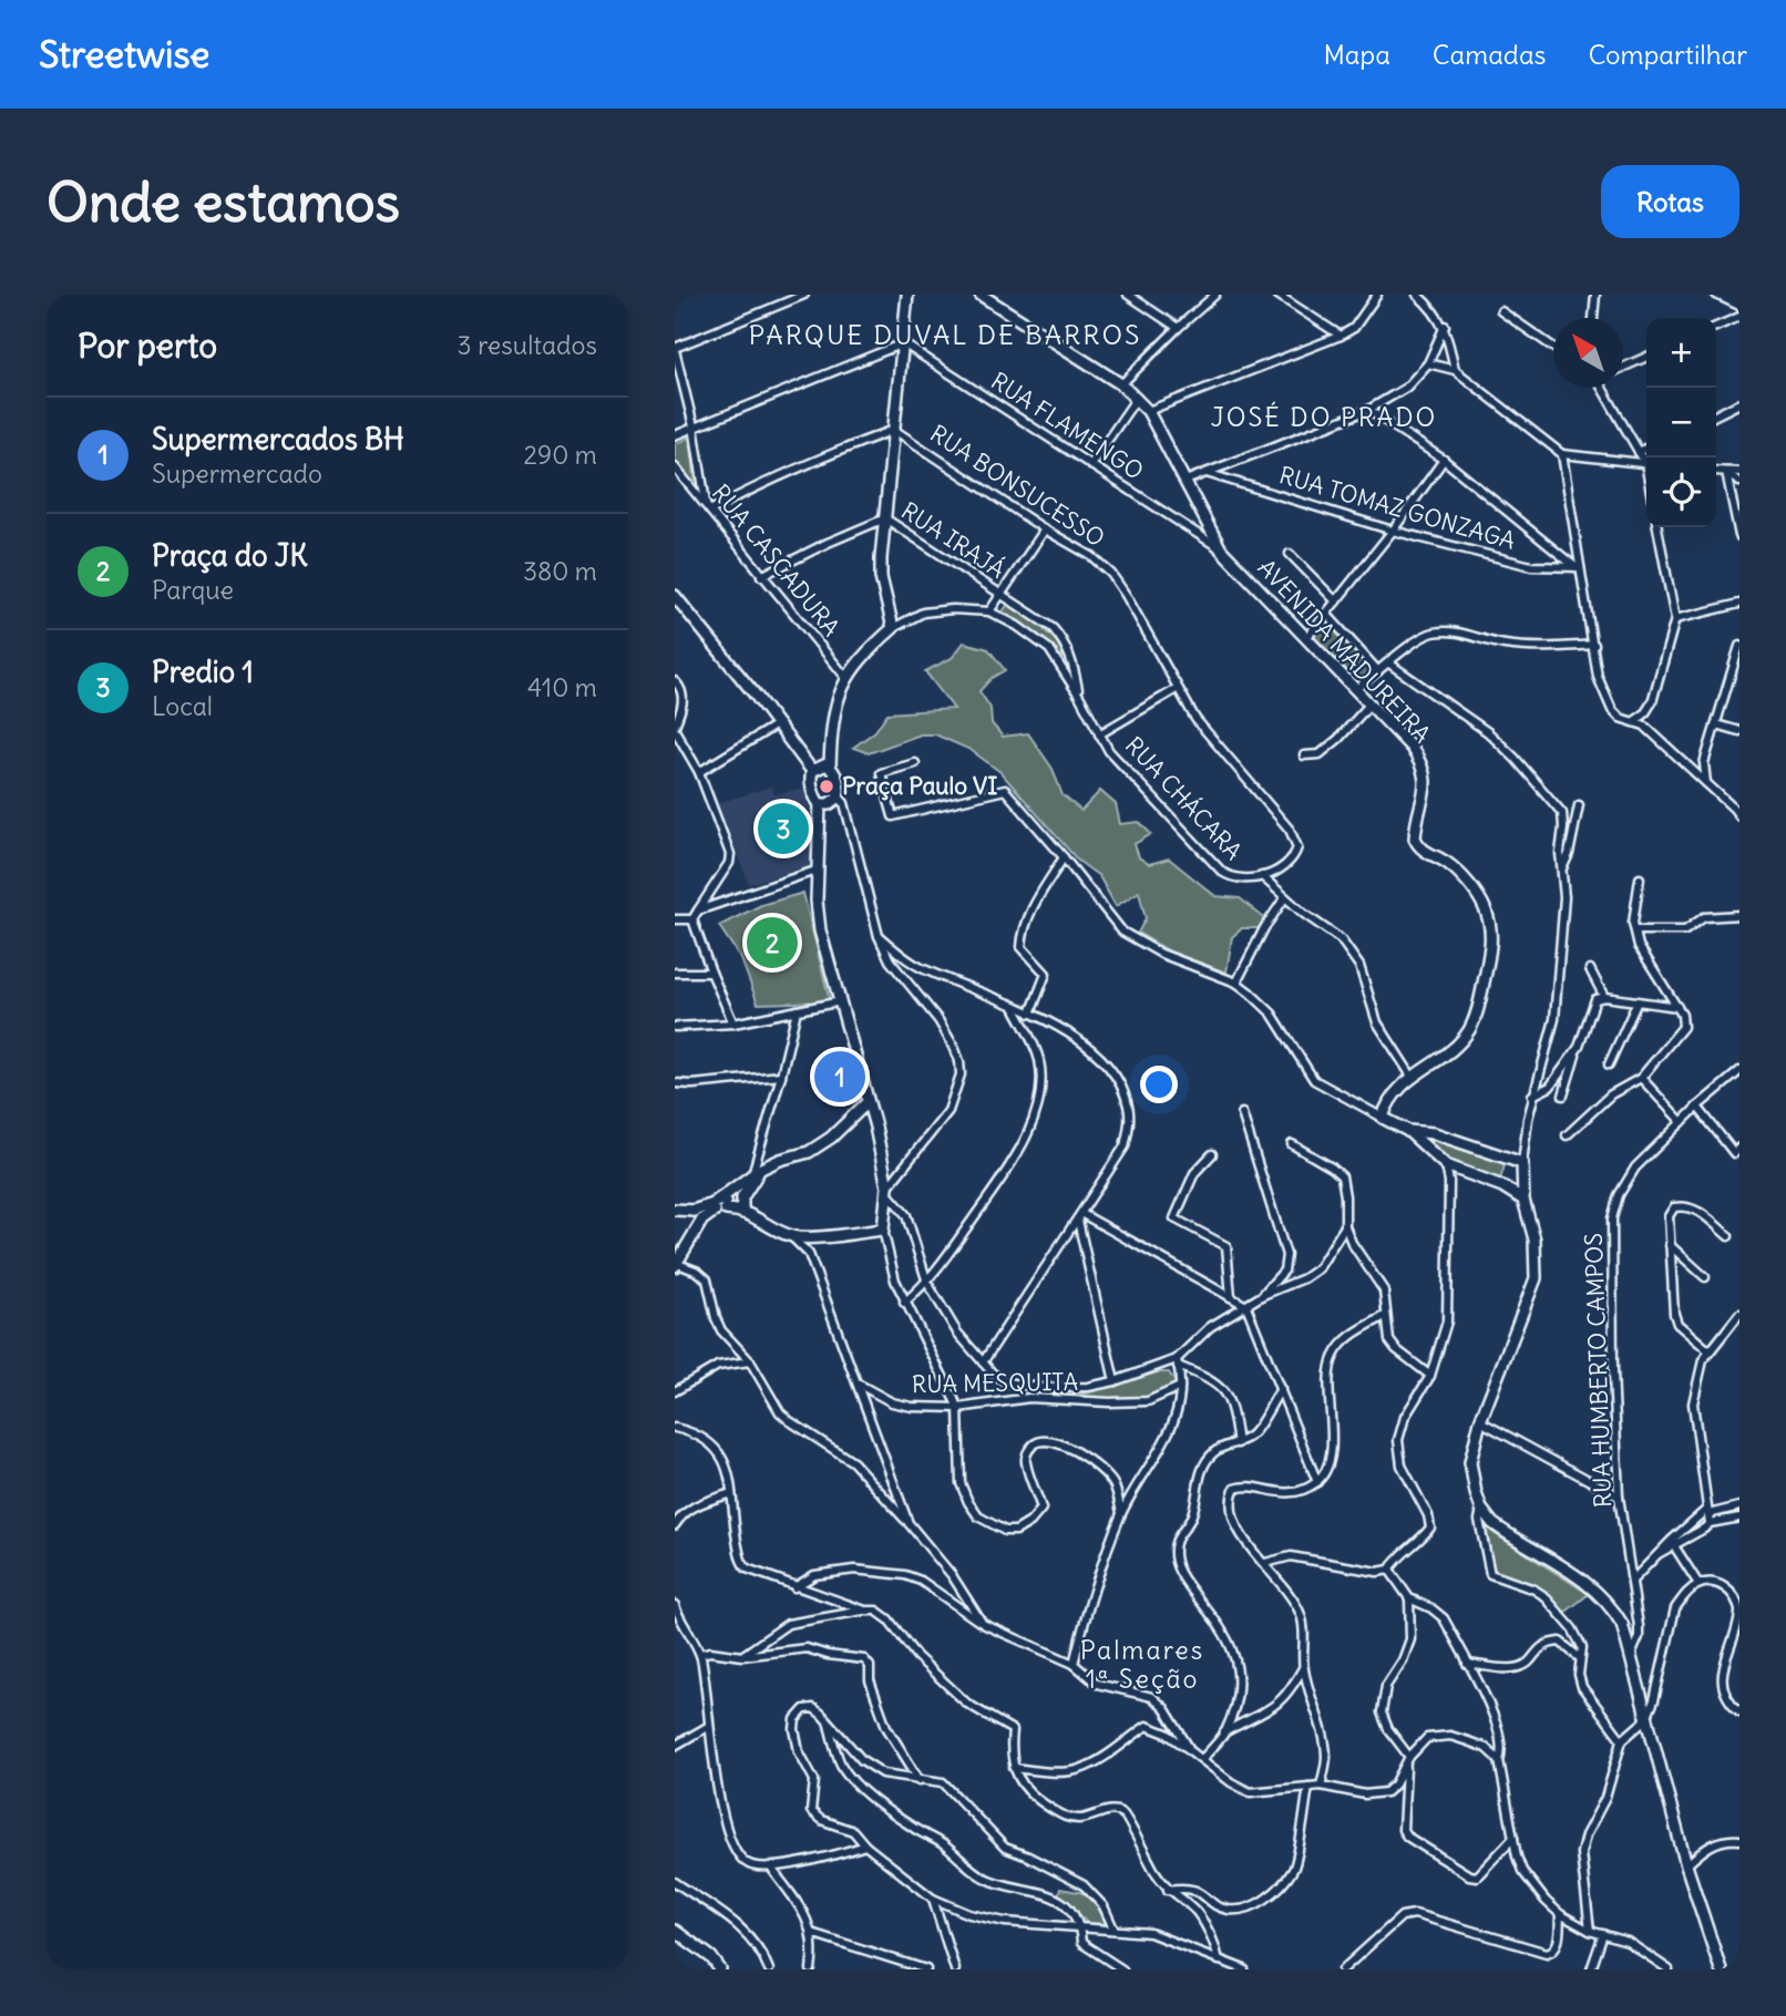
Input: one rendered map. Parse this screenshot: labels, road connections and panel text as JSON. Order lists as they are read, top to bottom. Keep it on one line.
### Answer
{"streets":{"street":["RUA FLAMENGO","RUA BONSUCESSO","RUA TOMAZ GONZAGA","RUA IRAJÁ","RUA CASCADURA","AVENIDA MADUREIRA","RUA CHÁCARA","RUA HUMBERTO CAMPOS","RUA MESQUITA"]},"crossings":[["RUA FLAMENGO","AVENIDA MADUREIRA"],["RUA BONSUCESSO","RUA CHÁCARA"],["RUA IRAJÁ","RUA CASCADURA"],["RUA IRAJÁ","RUA CHÁCARA"],["AVENIDA MADUREIRA","RUA CHÁCARA"]],"districts":["PARQUE DUVAL DE BARROS","JOSÉ DO PRADO","Palmares 1ª Seção"],"places":["Praça Paulo VI"],"north":"top left","page":{"header":"Streetwise","nav":["Mapa","Camadas","Compartilhar"],"buttons":"Rotas","title":"Onde estamos","heading":["Por perto","3 resultados"],"map_buttons":["+","−"],"list":[{"mark":"1","name":"Supermercados BH","note":"Supermercado","value":"290 m"},{"mark":"2","name":"Praça do JK","note":"Parque","value":"380 m"},{"mark":"3","name":"Predio 1","note":"Local","value":"410 m"}],"pins":["3","2","1"]}}
